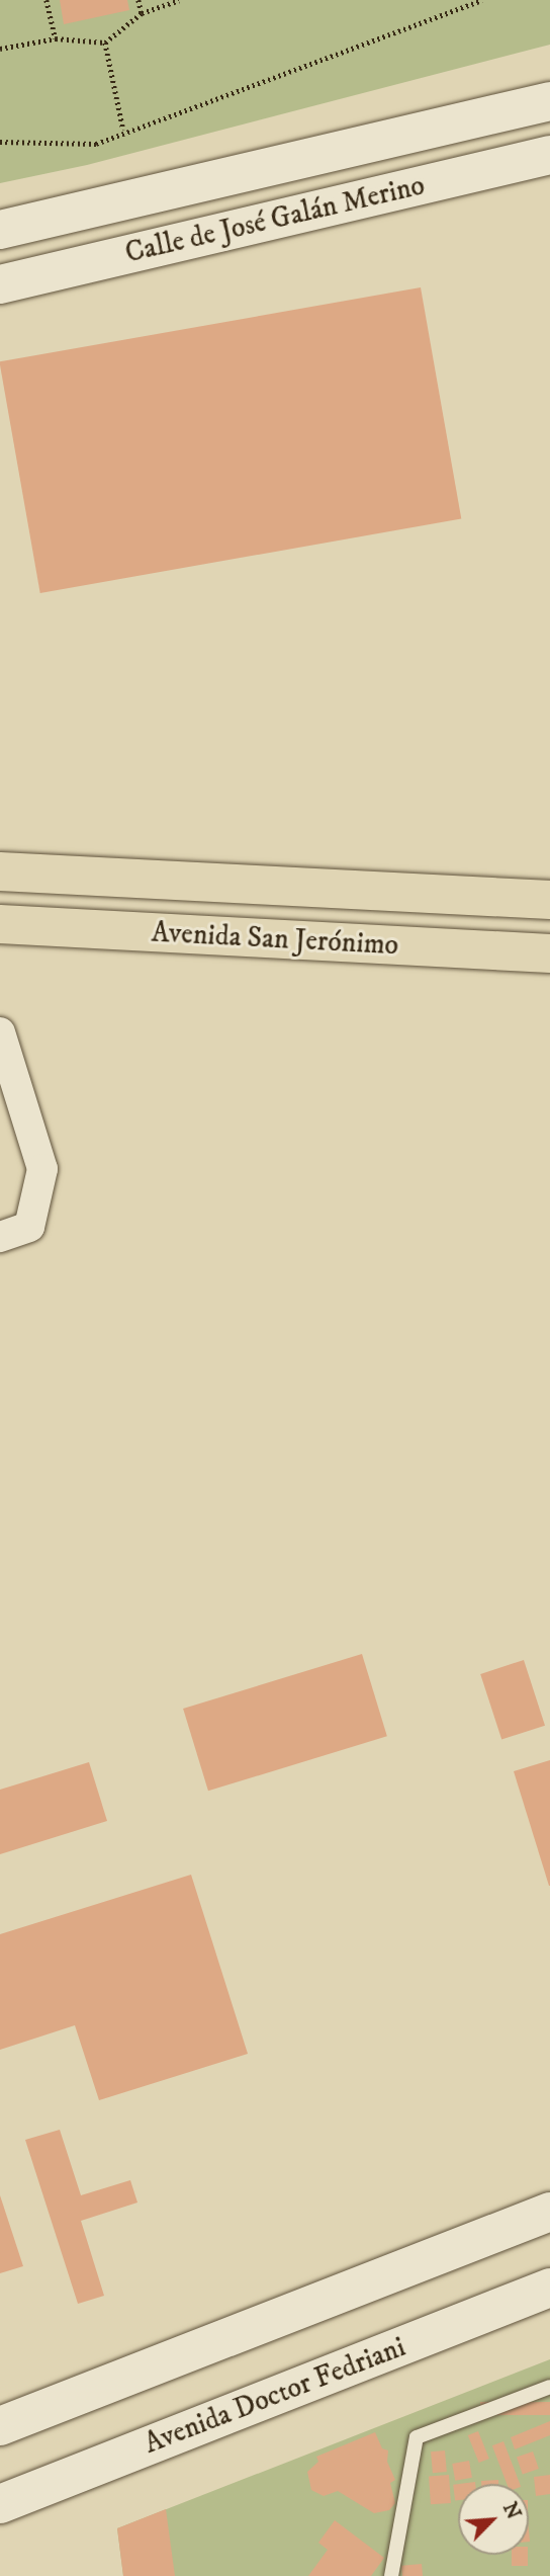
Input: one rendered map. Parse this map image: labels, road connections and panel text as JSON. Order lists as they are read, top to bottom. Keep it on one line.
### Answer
{"streets":{"main road":["Calle de José Galán Merino","Avenida San Jerónimo","Avenida Doctor Fedriani"]},"north":"top right"}
